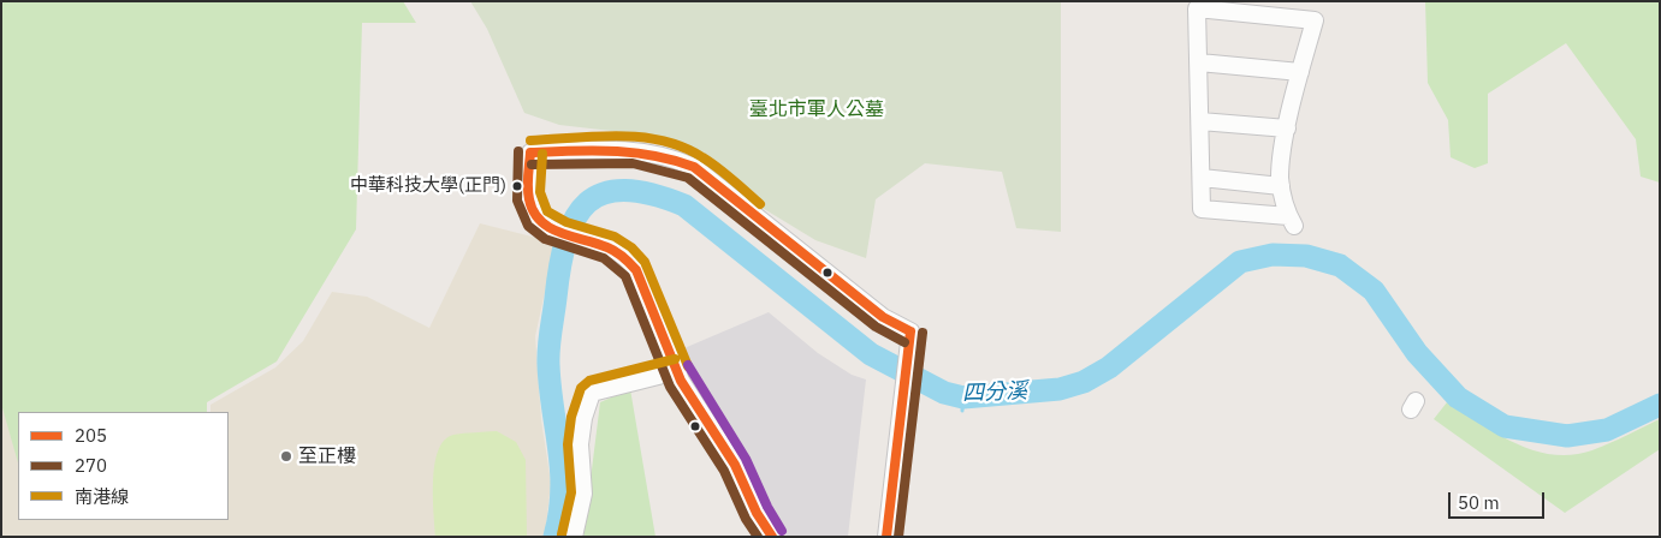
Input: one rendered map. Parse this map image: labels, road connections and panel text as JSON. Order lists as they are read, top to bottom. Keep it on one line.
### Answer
{"water":["四分溪"],"parks":["臺北市軍人公墓"],"places":["中華科技大學(正門)","至正樓"],"lines":["transit line 南港線","transit line 205","transit line 270"],"legend":["205","270","南港線"],"scale_bar":"50 m"}
